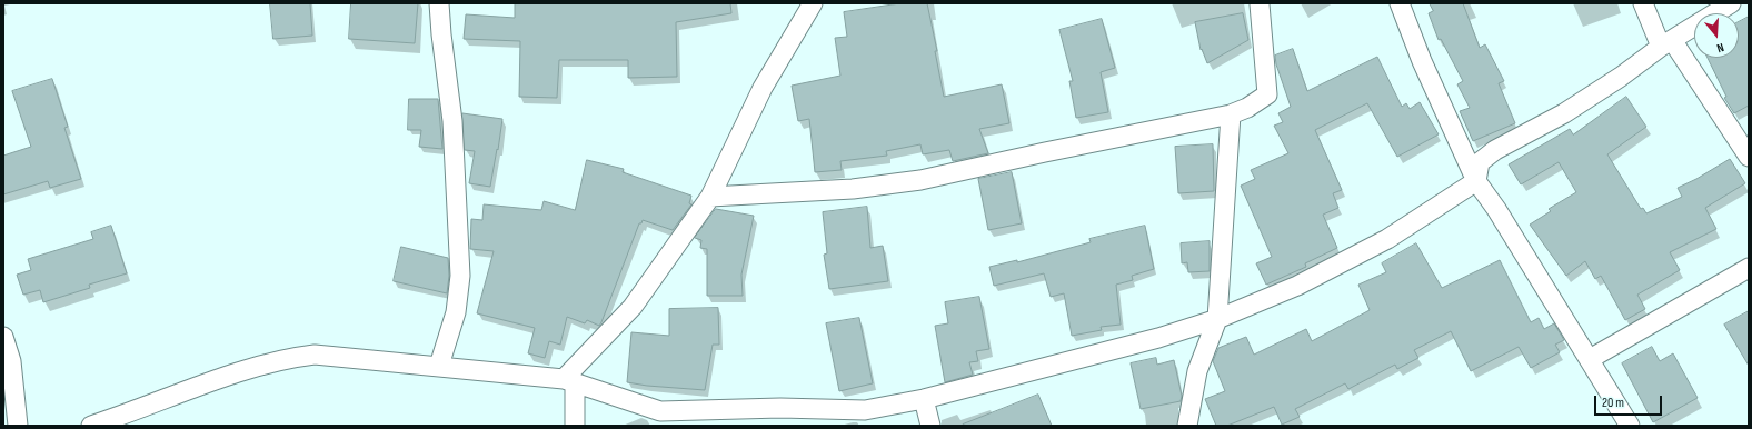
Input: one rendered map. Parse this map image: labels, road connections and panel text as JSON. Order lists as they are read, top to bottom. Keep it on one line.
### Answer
{"scale_bar":"20 m","north":"bottom"}
